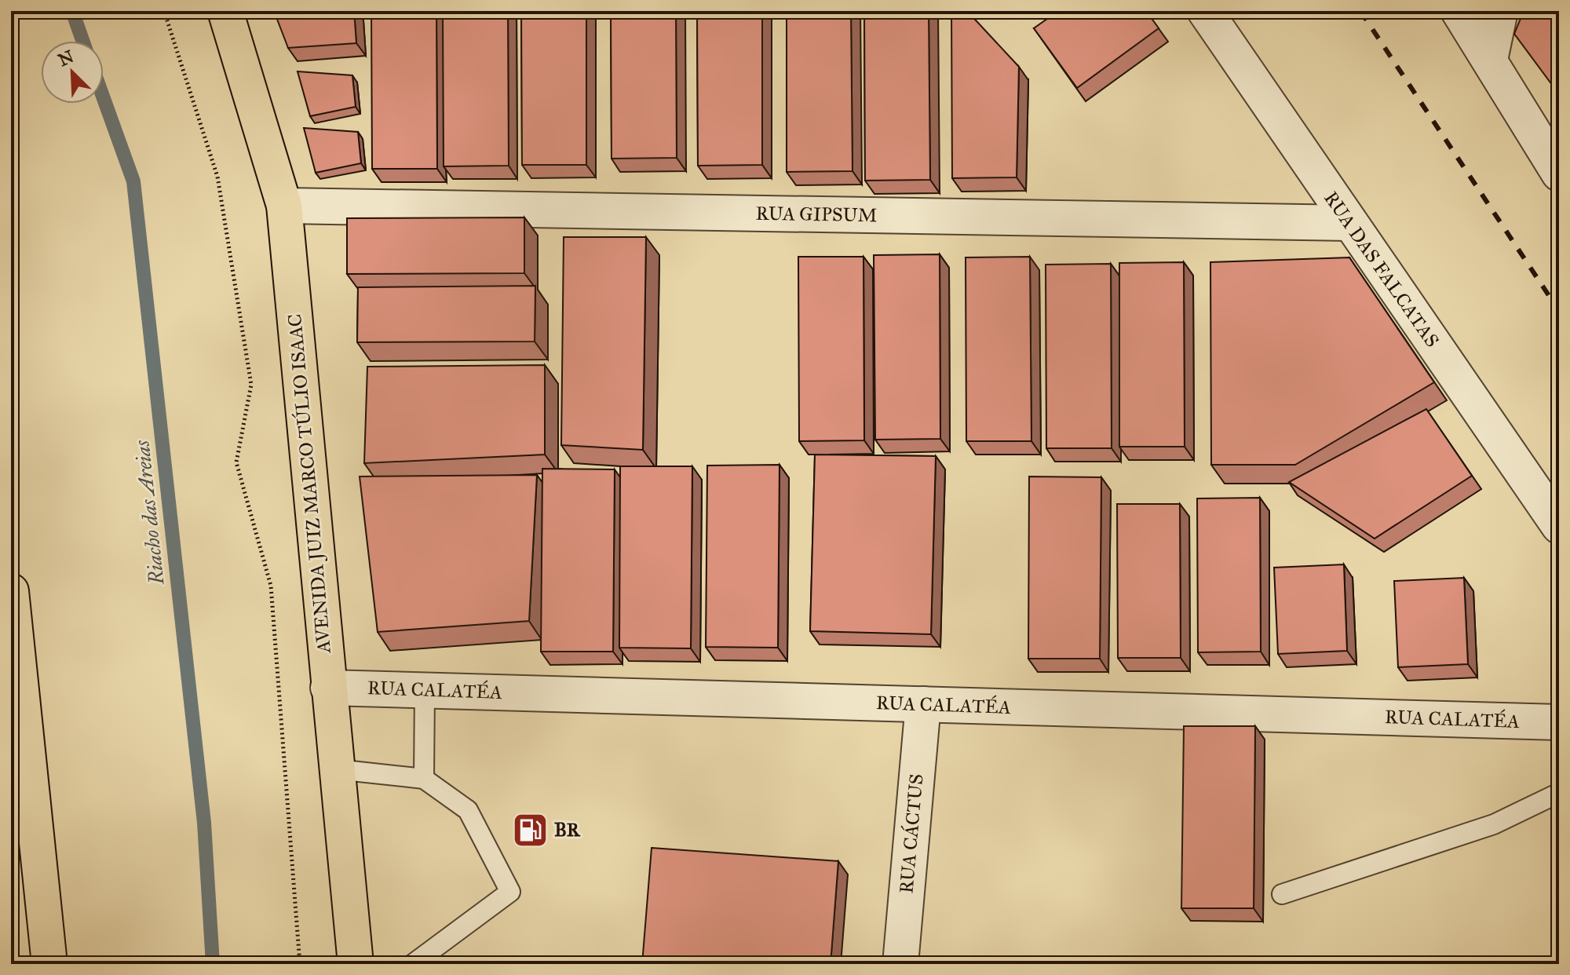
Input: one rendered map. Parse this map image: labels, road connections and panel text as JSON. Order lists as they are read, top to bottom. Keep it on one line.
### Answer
{"streets":{"main road":["AVENIDA JUIZ MARCO TÚLIO ISAAC"],"street":["RUA GIPSUM","RUA DAS FALCATAS","RUA CALATÉA","RUA CÁCTUS"]},"crossings":[["RUA GIPSUM","RUA DAS FALCATAS"],["RUA GIPSUM","AVENIDA JUIZ MARCO TÚLIO ISAAC"],["AVENIDA JUIZ MARCO TÚLIO ISAAC","RUA CALATÉA"],["RUA CALATÉA","RUA CÁCTUS"]],"water":["Riacho das Areias"],"places":{"fuel station":["BR"]},"north":"top left"}
